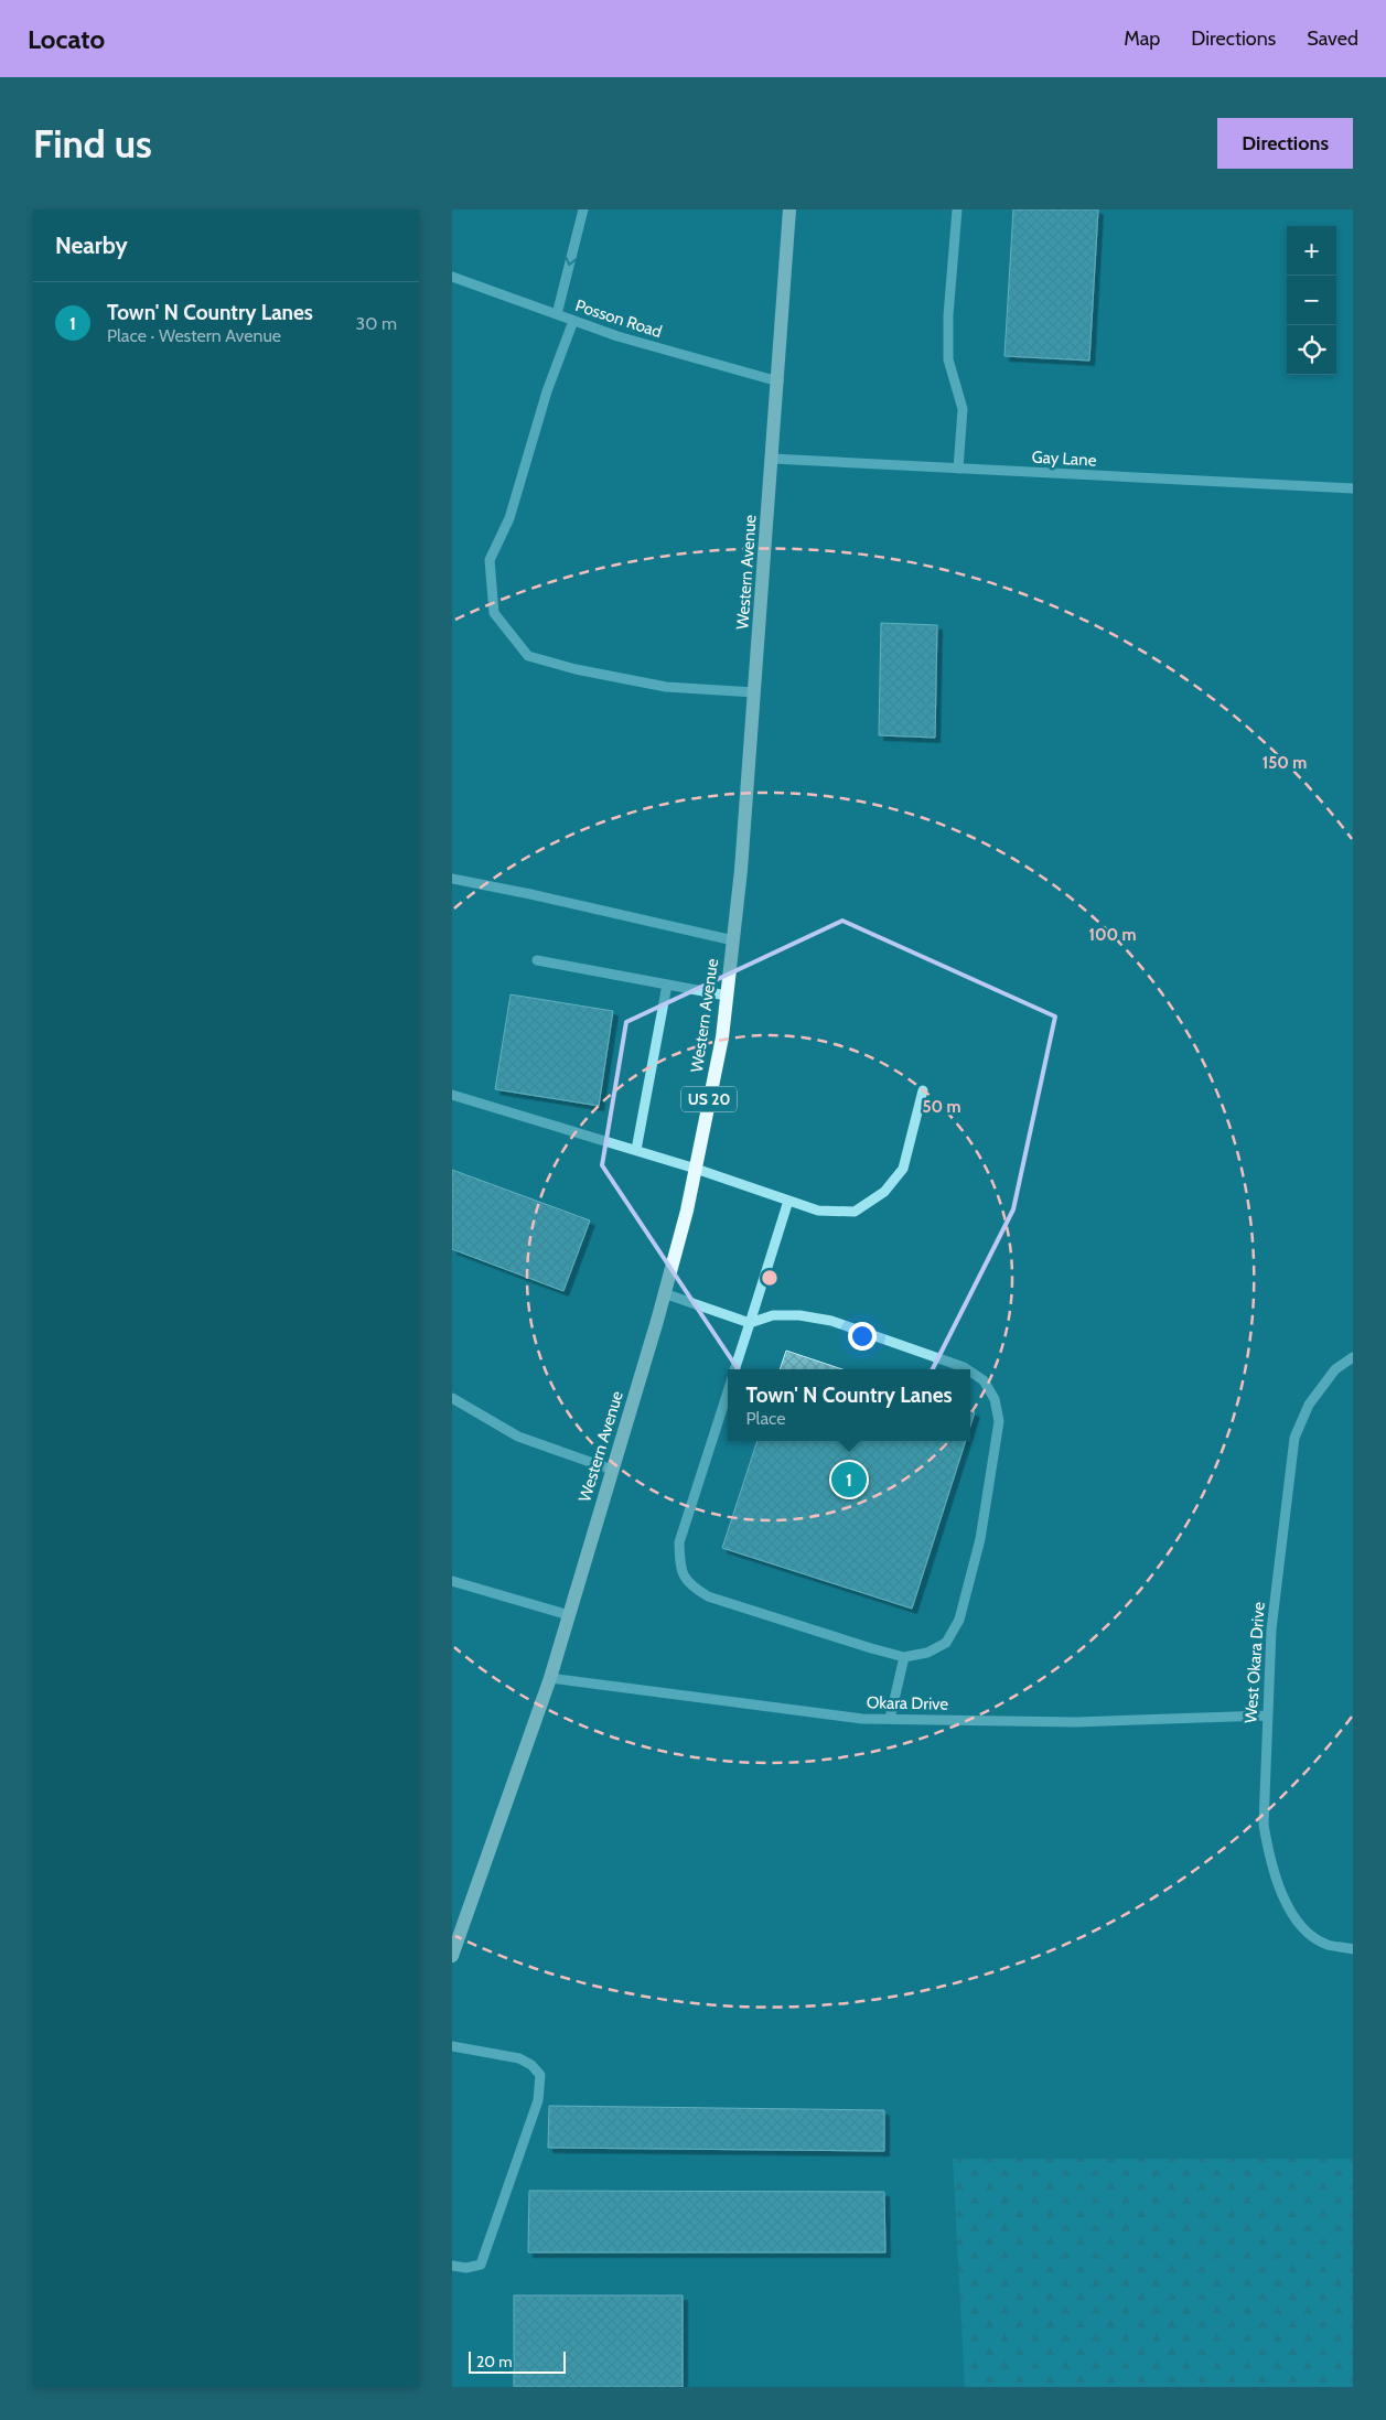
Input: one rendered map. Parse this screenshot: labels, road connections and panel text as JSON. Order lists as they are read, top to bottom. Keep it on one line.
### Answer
{"streets":{"main road":["Western Avenue","US 20"],"street":["Posson Road","Gay Lane","West Okara Drive","Okara Drive"]},"crossings":[["Posson Road","Western Avenue"],["Gay Lane","Western Avenue"],["Western Avenue","Okara Drive"],["West Okara Drive","Okara Drive"]],"scale_bar":"20 m","page":{"header":"Locato","nav":["Map","Directions","Saved"],"buttons":"Directions","title":"Find us","heading":"Nearby","map_buttons":["+","−"],"list":[{"mark":"1","name":"Town' N Country Lanes","note":"Place · Western Avenue","value":"30 m"}],"popup":["Town' N Country Lanes","Place"],"pins":"1","scale":"20 m"},"rings":["150 m","100 m","50 m"]}
